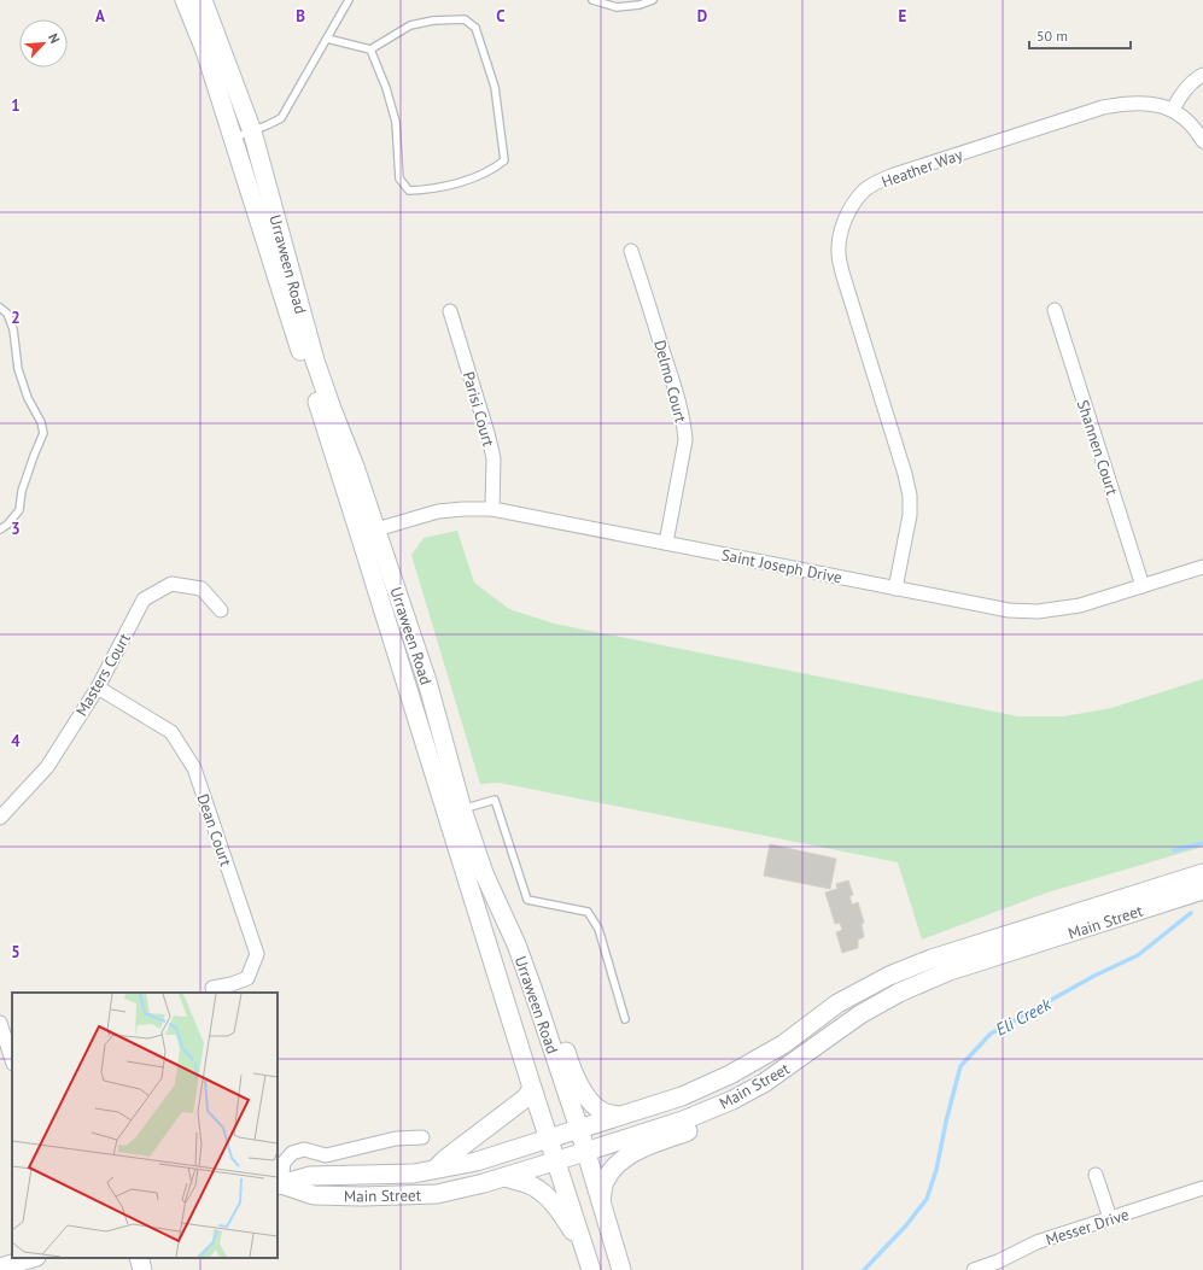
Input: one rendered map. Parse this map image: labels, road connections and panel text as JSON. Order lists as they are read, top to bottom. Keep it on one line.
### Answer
{"streets":{"main road":["Urraween Road","Main Street"],"street":["Heather Way","Delmo Court","Parisi Court","Shannen Court","Saint Joseph Drive","Masters Court","Dean Court","Messer Drive"]},"crossings":[["Heather Way","Saint Joseph Drive"],["Urraween Road","Saint Joseph Drive"],["Urraween Road","Main Street"],["Delmo Court","Saint Joseph Drive"],["Parisi Court","Saint Joseph Drive"],["Shannen Court","Saint Joseph Drive"],["Masters Court","Dean Court"]],"water":["Eli Creek"],"scale_bar":"50 m","north":"top right","grid":{"columns":["A","B","C","D","E"],"rows":["1","2","3","4","5"]}}
